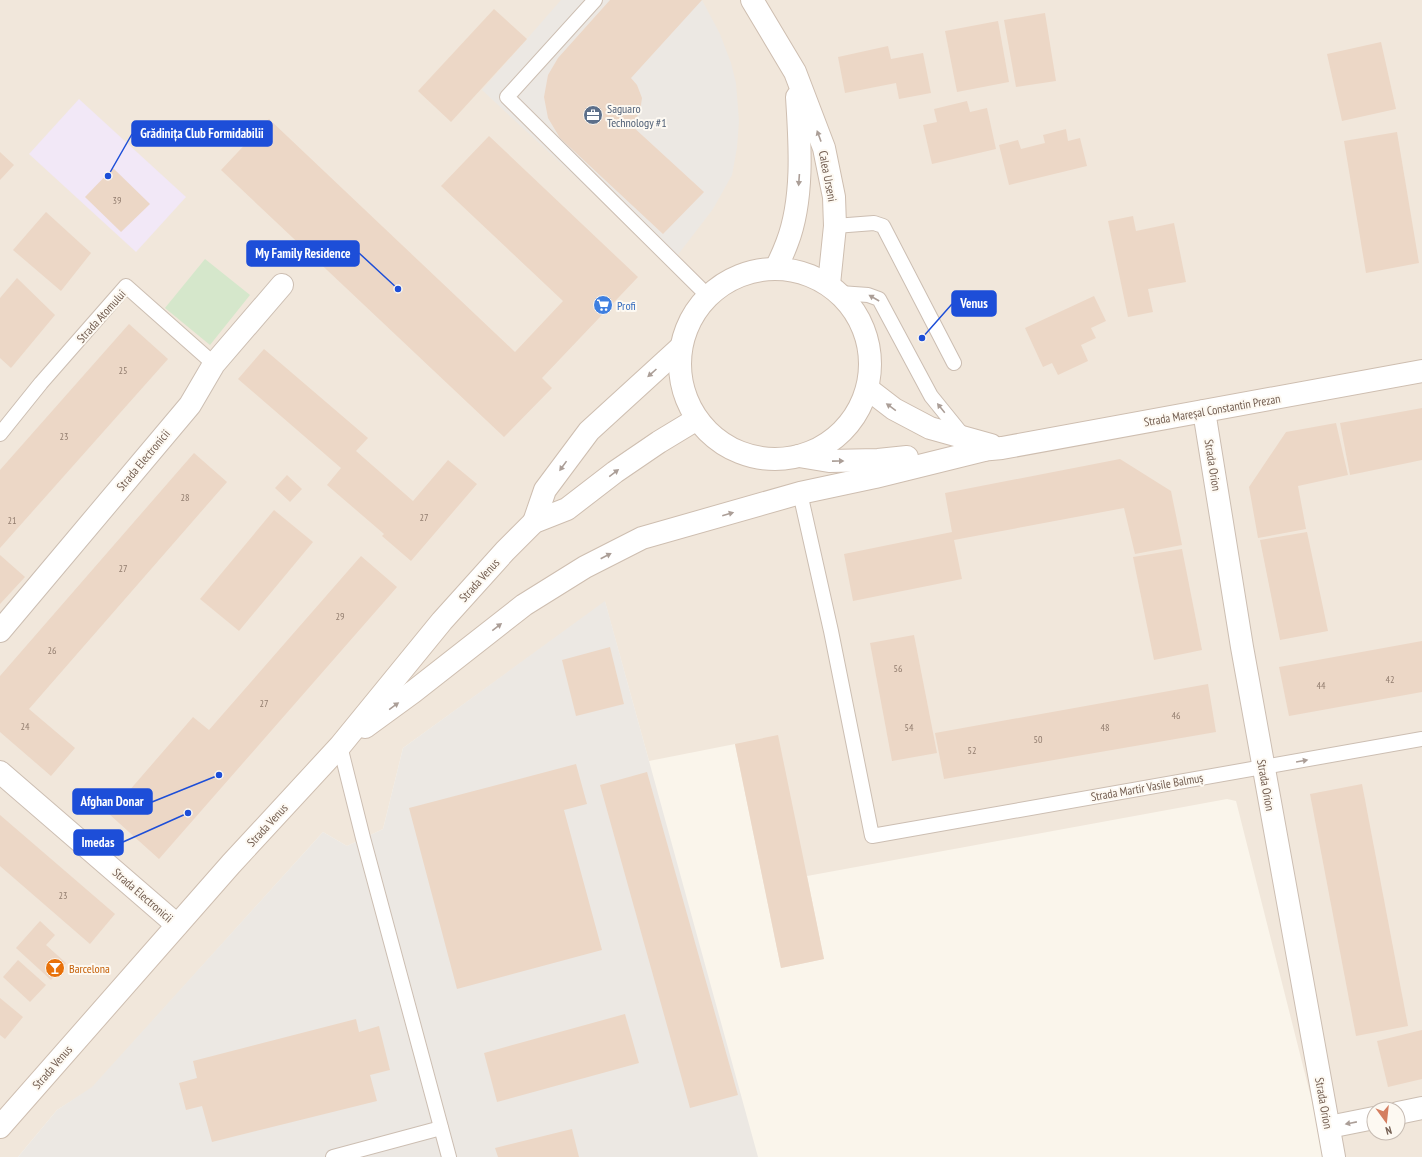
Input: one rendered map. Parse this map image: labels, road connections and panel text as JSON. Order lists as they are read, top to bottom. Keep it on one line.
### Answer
{"streets":{"main road":["Calea Urseni","Strada Mareșal Constantin Prezan","Strada Electronicii","Strada Orion","Strada Venus"],"lane":["Strada Atomului","Strada Martir Vasile Balmuș"]},"crossings":[["Strada Atomului","Strada Electronicii"],["Strada Mareșal Constantin Prezan","Strada Orion"],["Strada Electronicii","Strada Venus"],["Strada Orion","Strada Martir Vasile Balmuș"]],"places":{"office":["Saguaro Technology #1"],"other":["Grădinița Club Formidabilii","My Family Residence","Venus","Afghan Donar","Imedas"],"supermarket":["Profi"],"bar":["Barcelona"]},"house_numbers":["39","25","23","28","27","21","27","29","26","56","42","44","27","46","24","54","48","50","52","23"],"north":"bottom"}
